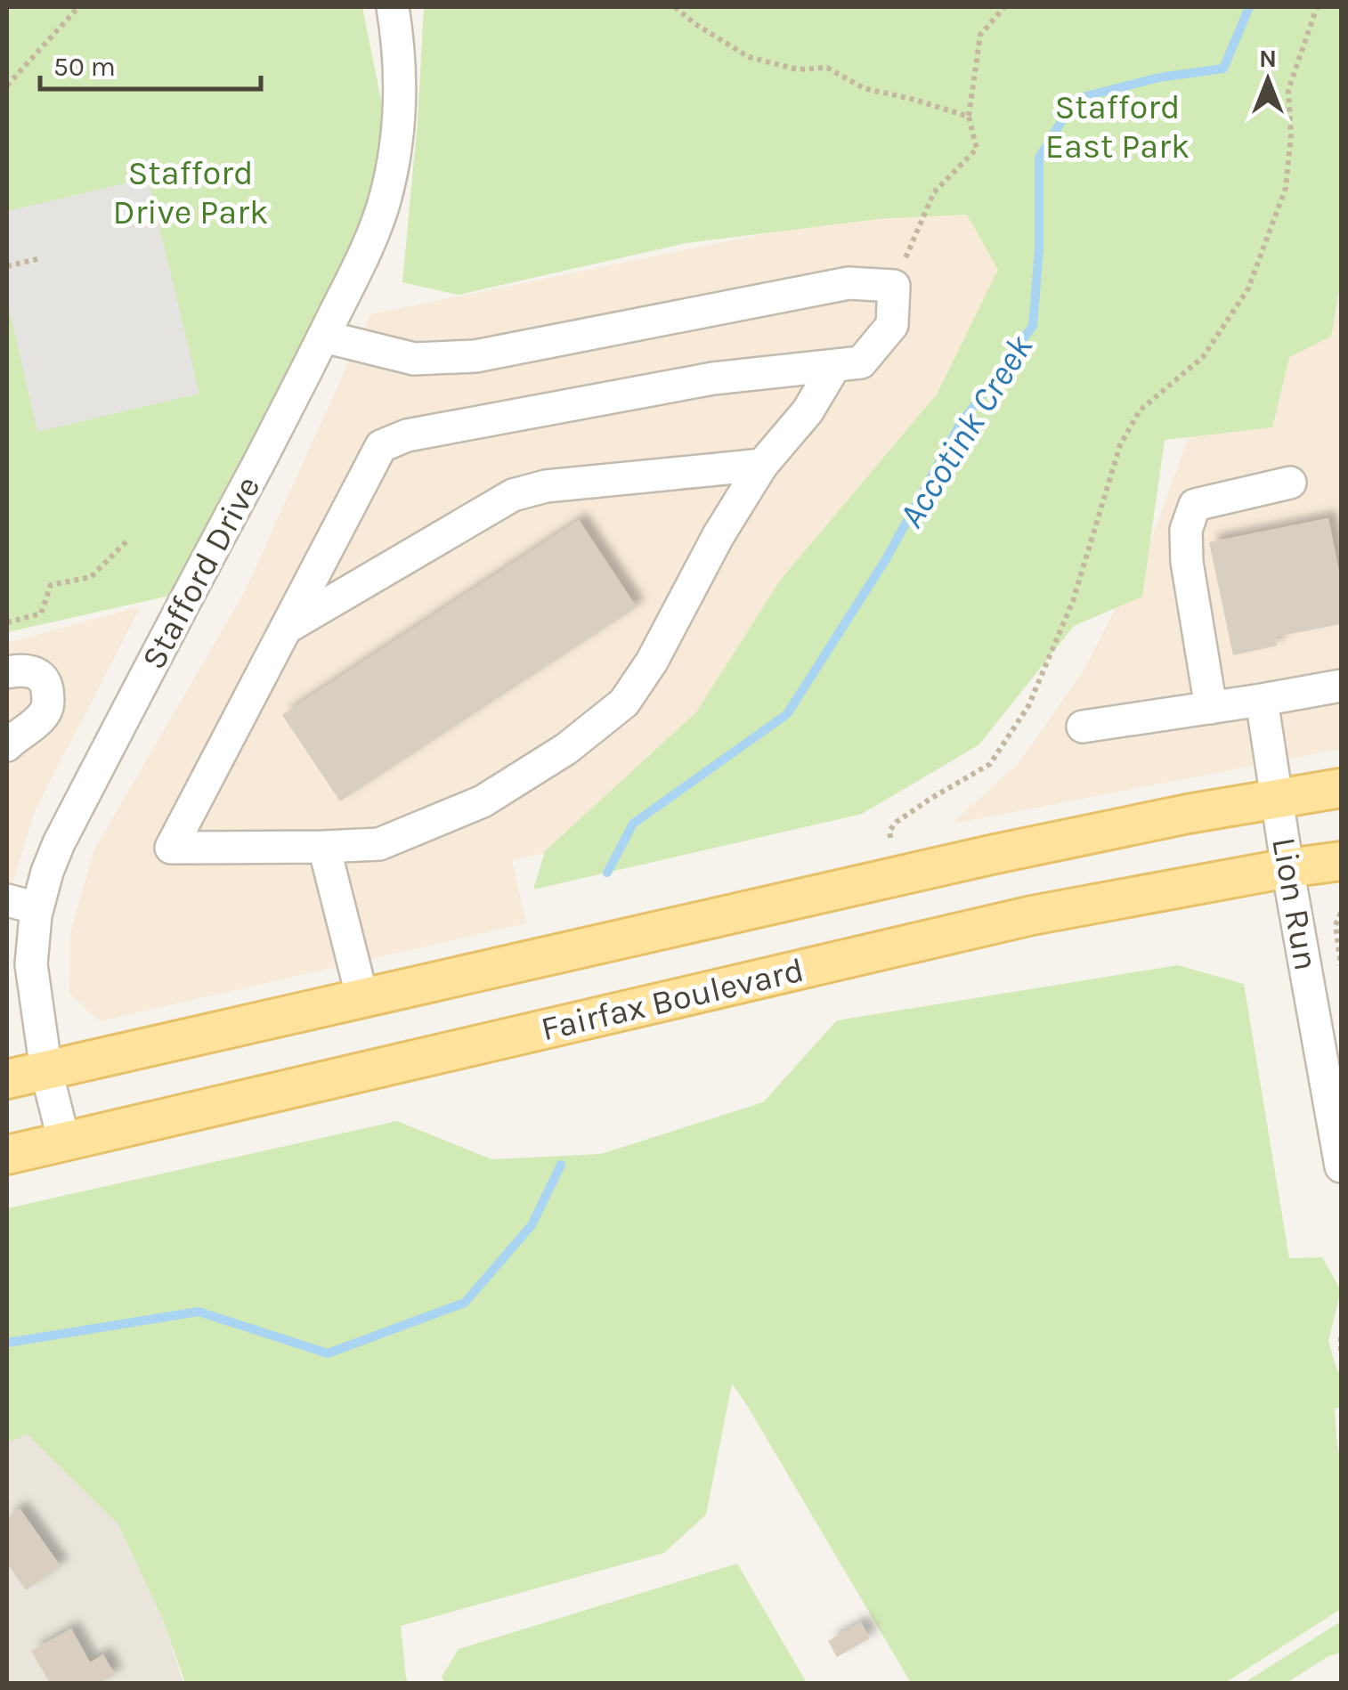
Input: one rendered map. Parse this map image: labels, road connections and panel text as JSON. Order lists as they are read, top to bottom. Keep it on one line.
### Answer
{"streets":{"main road":["Fairfax Boulevard"],"street":["Stafford Drive","Lion Run"]},"crossings":[["Stafford Drive","Fairfax Boulevard"],["Lion Run","Fairfax Boulevard"]],"water":["Accotink Creek"],"parks":["Stafford East Park","Stafford Drive Park"],"scale_bar":"50 m","north":"top"}
